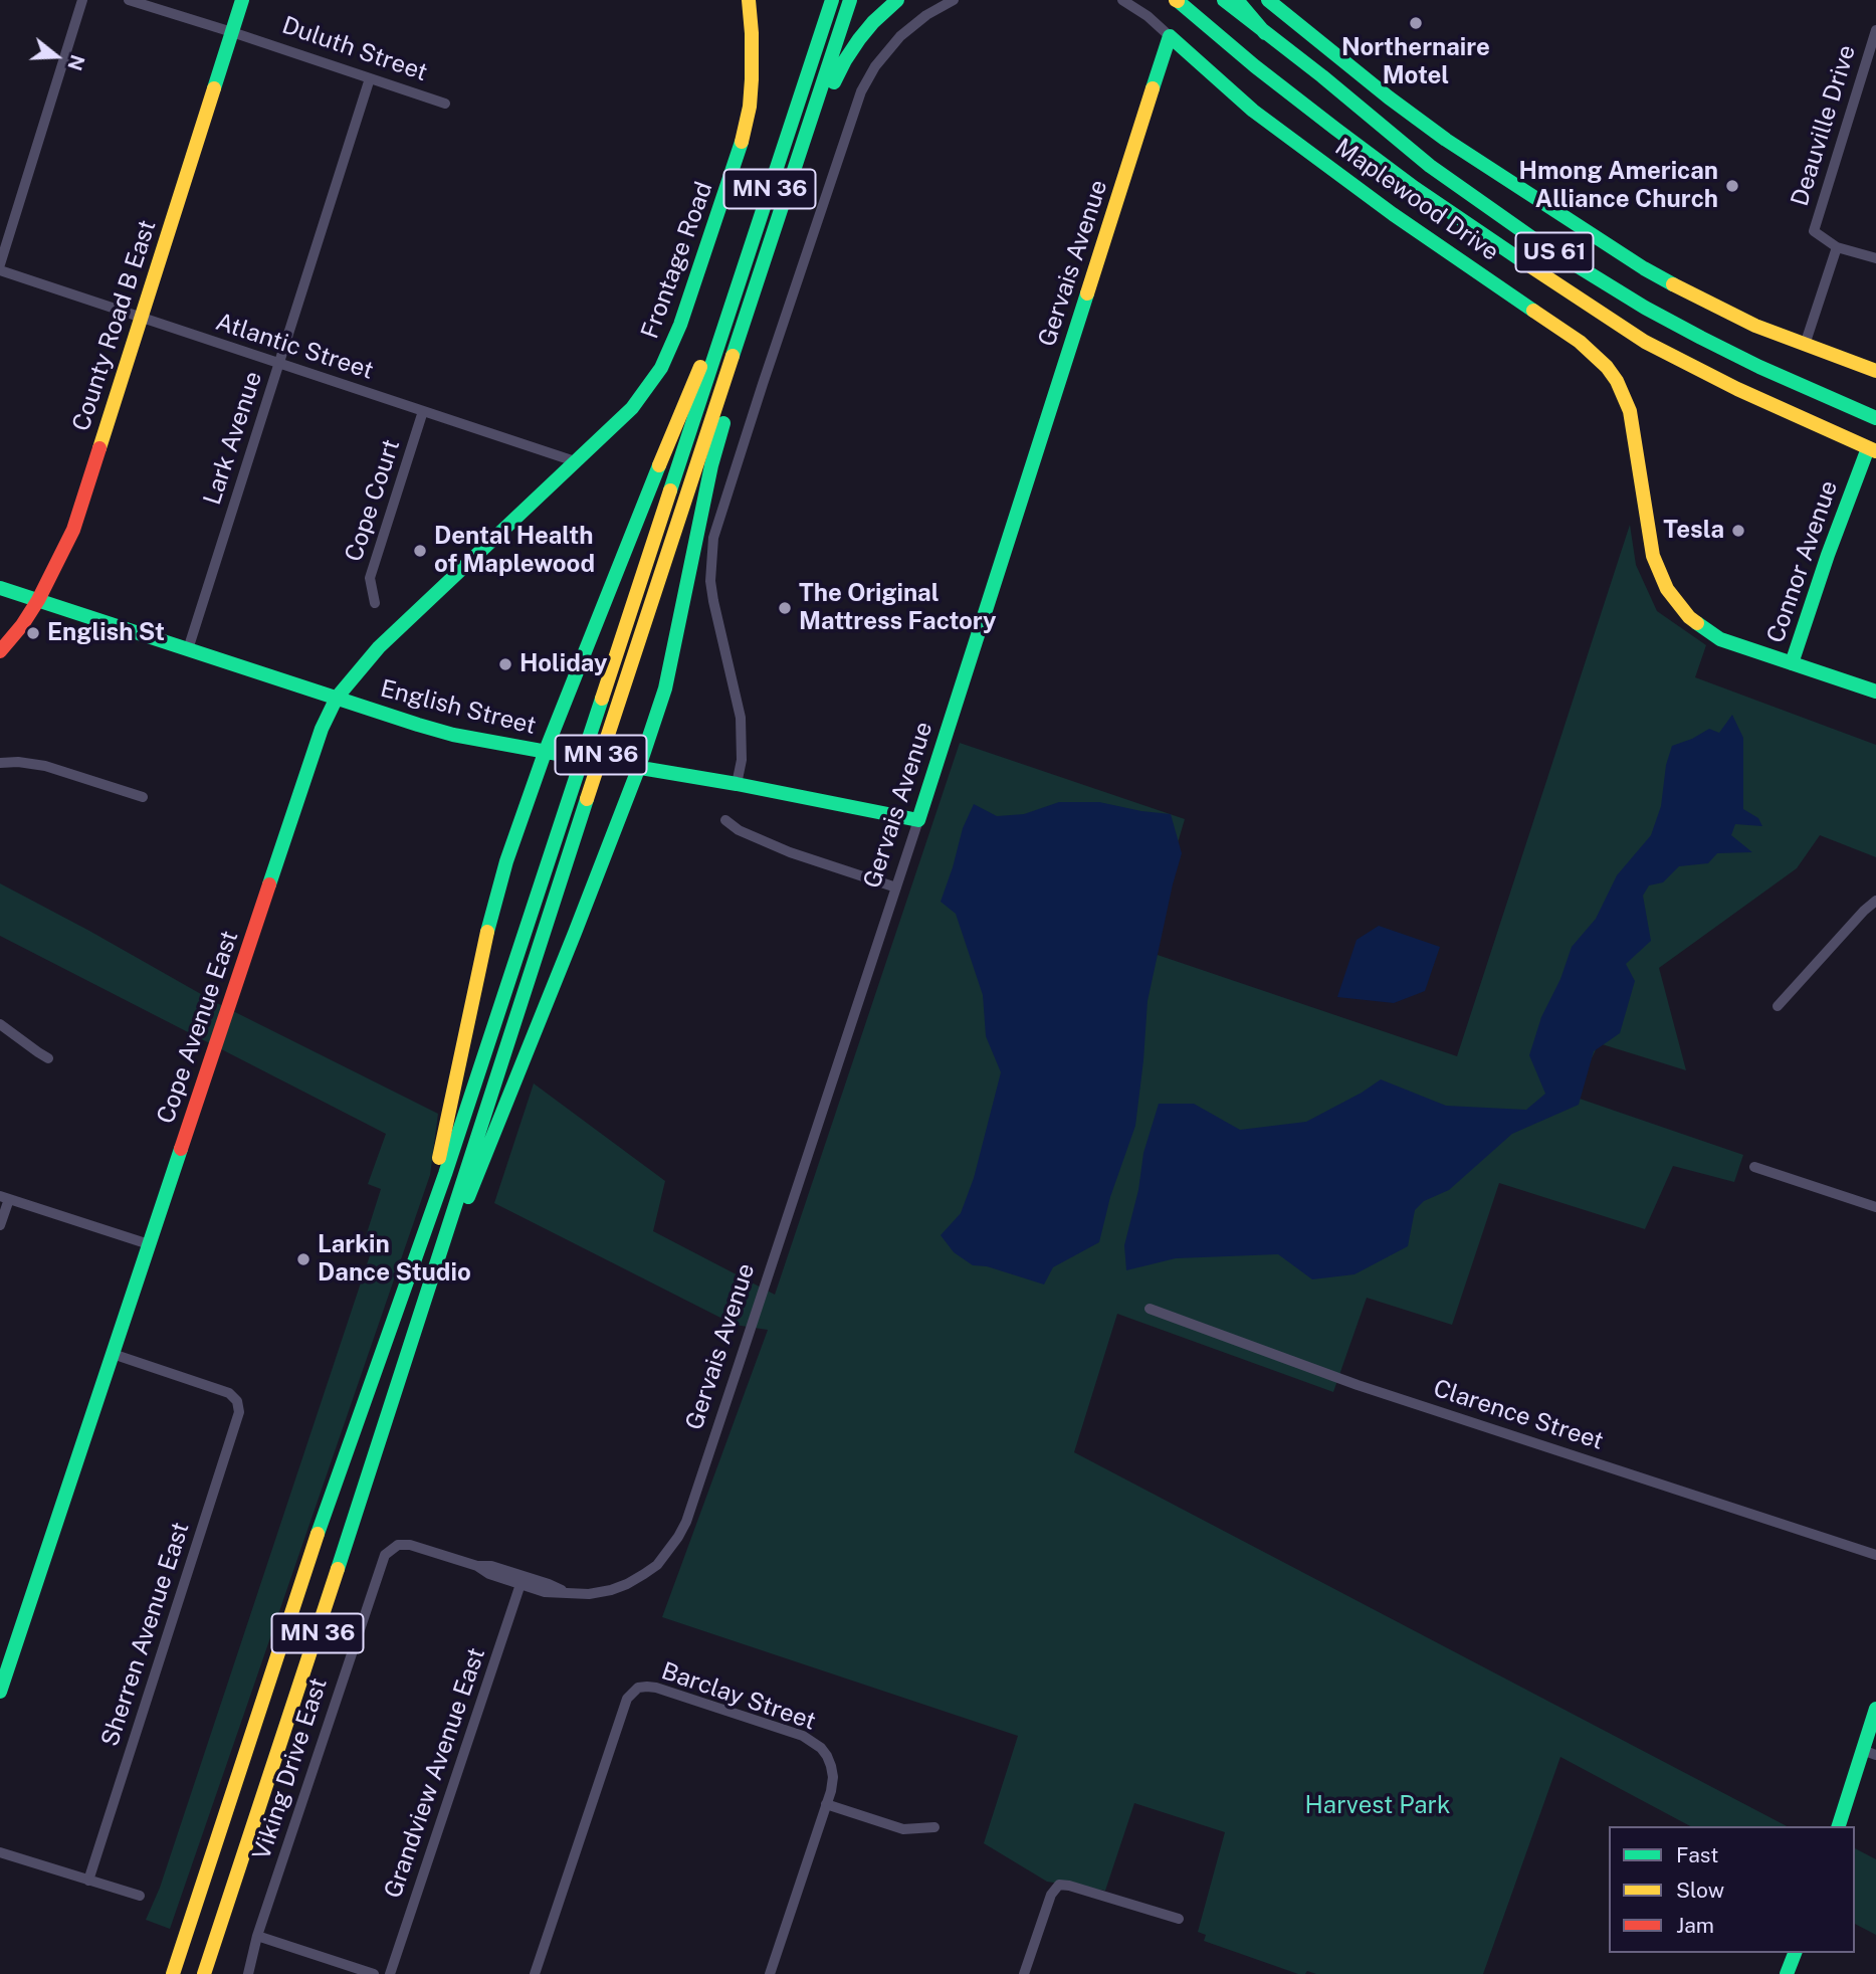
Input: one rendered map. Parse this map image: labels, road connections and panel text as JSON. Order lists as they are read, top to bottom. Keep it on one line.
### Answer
{"streets":{"main road":["MN 36","Maplewood Drive","US 61","Frontage Road","Gervais Avenue","County Road B East","Connor Avenue","English Street","Cope Avenue East"],"street":["Duluth Street","Deauville Drive","Atlantic Street","Lark Avenue","Cope Court","Clarence Street","Sherren Avenue East","Barclay Street","Viking Drive East","Grandview Avenue East"]},"crossings":[["Duluth Street","County Road B East"],["Duluth Street","Lark Avenue"],["Maplewood Drive","Gervais Avenue"],["Maplewood Drive","Connor Avenue"],["US 61","Connor Avenue"],["Frontage Road","Atlantic Street"],["Frontage Road","Cope Avenue East"],["Gervais Avenue","English Street"],["County Road B East","Atlantic Street"],["County Road B East","English Street"],["Atlantic Street","Lark Avenue"],["Atlantic Street","Cope Court"],["Atlantic Street","Cope Avenue East"],["Lark Avenue","English Street"],["English Street","Cope Avenue East"],["Cope Avenue East","Sherren Avenue East"]],"parks":["Harvest Park"],"places":["Northernaire Motel","Hmong American Alliance Church","Tesla","Dental Health of Maplewood","The Original Mattress Factory","English St","Holiday","Larkin Dance Studio"],"legend":["Fast","Slow","Jam"],"north":"right"}
